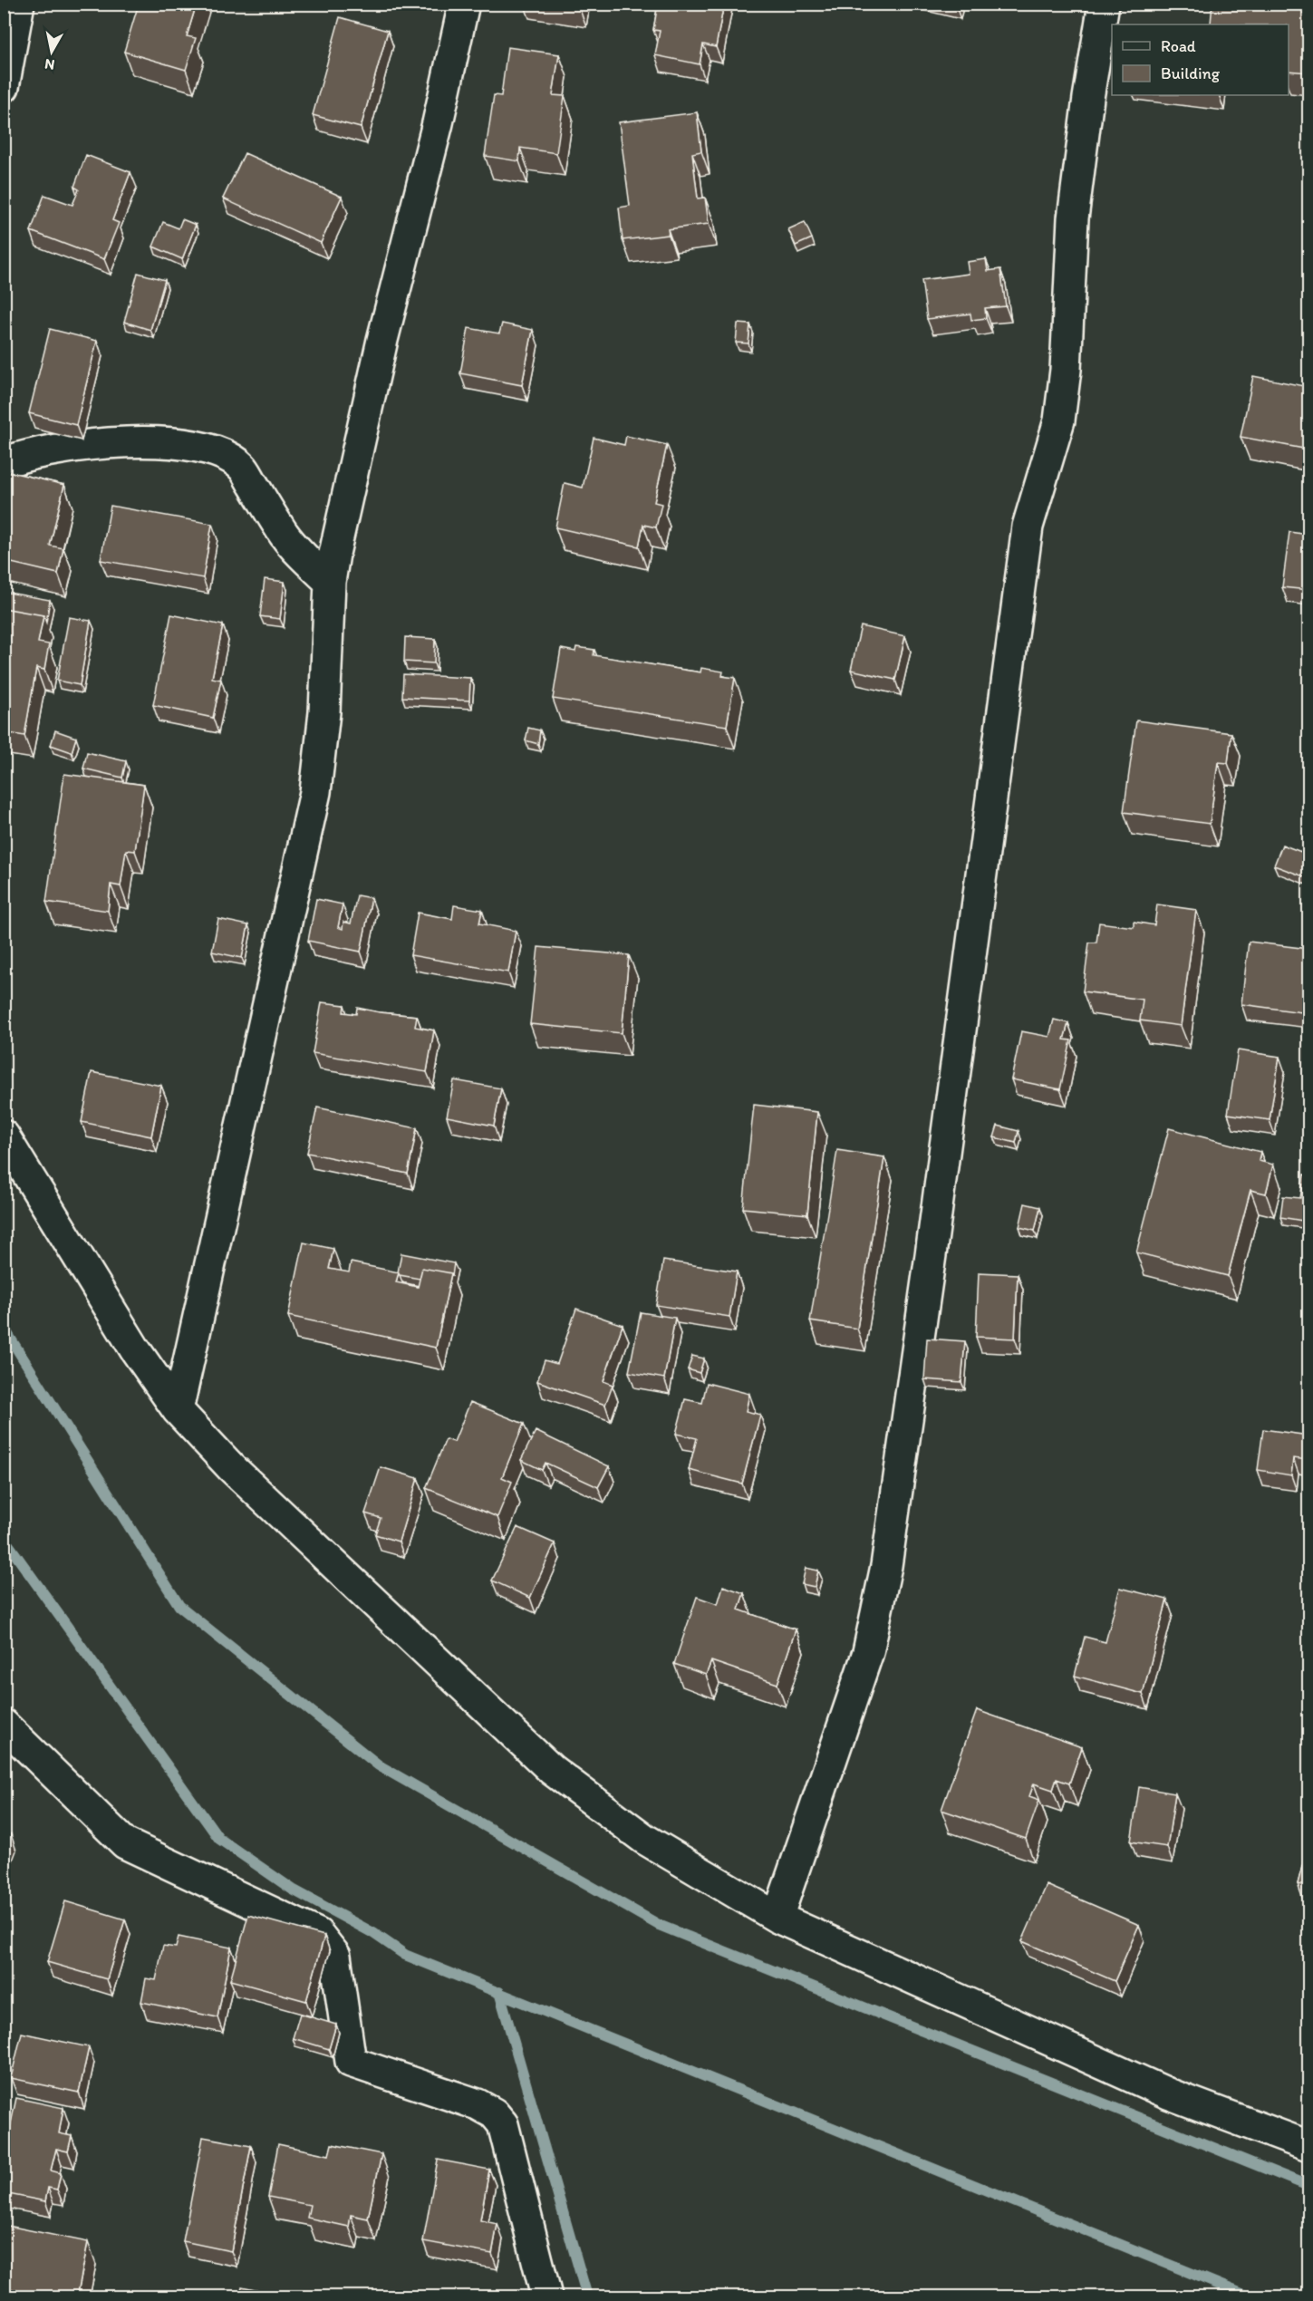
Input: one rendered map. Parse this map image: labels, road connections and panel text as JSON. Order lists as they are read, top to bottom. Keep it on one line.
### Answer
{"legend":["Road","Building"],"north":"bottom"}
